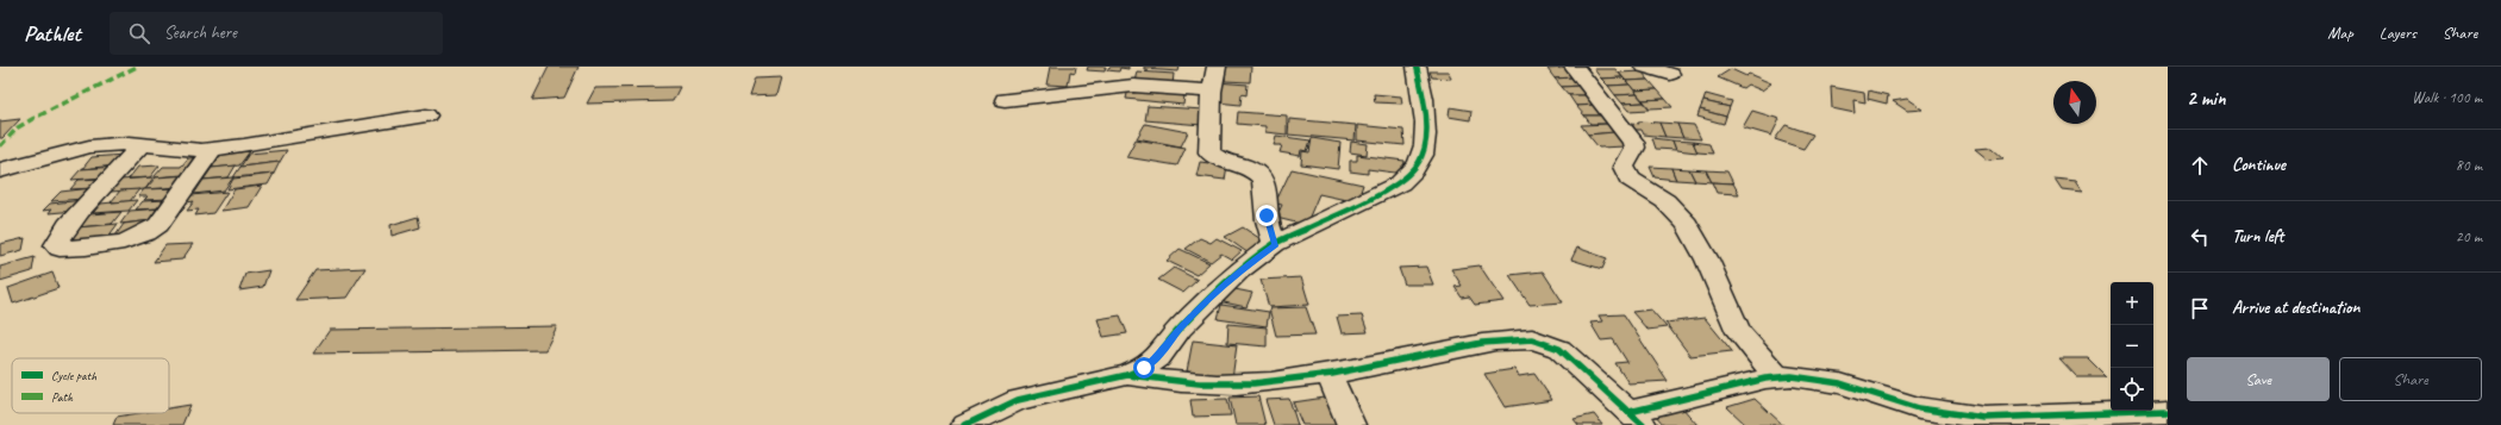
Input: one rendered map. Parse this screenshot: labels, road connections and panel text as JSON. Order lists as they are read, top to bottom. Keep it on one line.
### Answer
{"legend":["Cycle path","Path"],"north":"top","page":{"header":"Pathlet","search":"Search here","nav":["Map","Layers","Share"],"heading":["2 min","Walk · 100 m"],"list":[["Continue","80 m"],["Turn left","20 m"],"Arrive at destination"],"map_buttons":["+","−"],"buttons":["Save","Share"]}}
